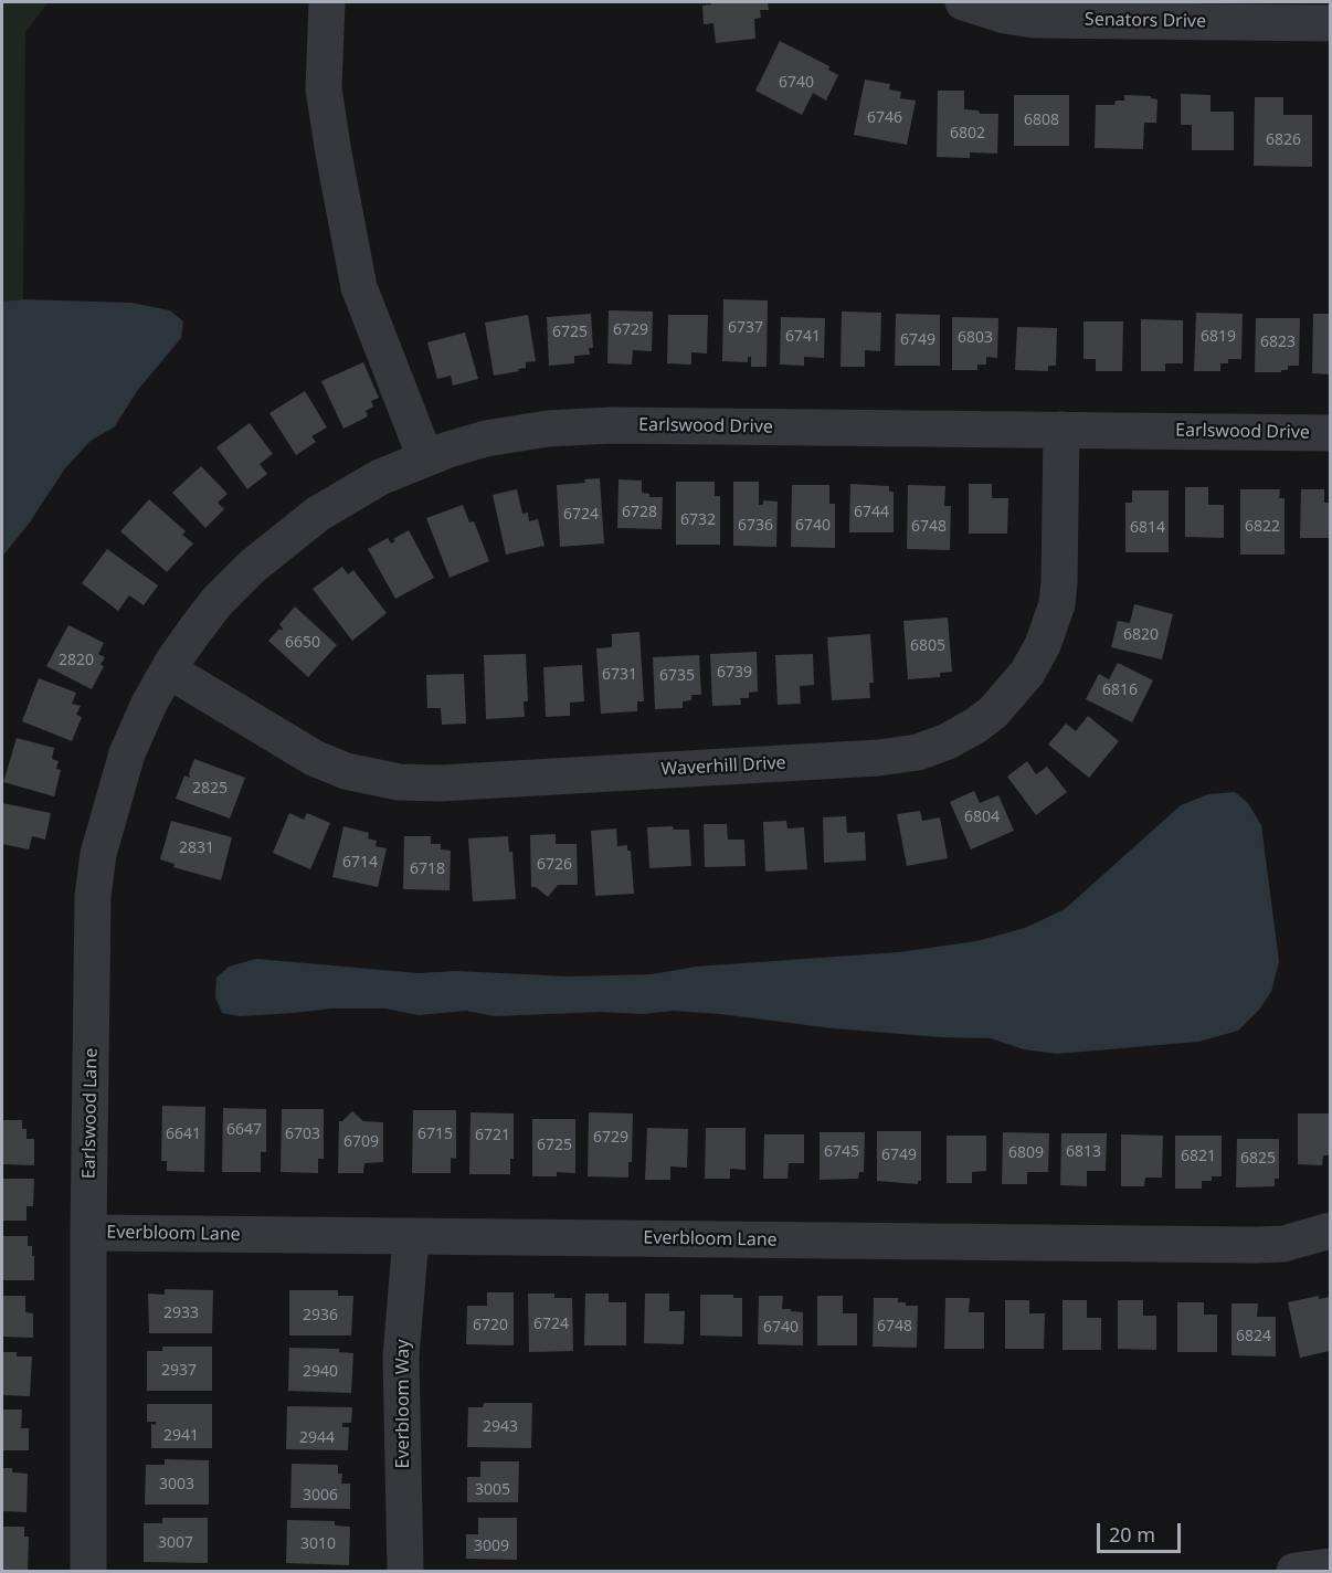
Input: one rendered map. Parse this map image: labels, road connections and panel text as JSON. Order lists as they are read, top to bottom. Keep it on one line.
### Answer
{"streets":{"street":["Senators Drive","Earlswood Drive","Waverhill Drive","Earlswood Lane","Everbloom Lane","Everbloom Way"]},"crossings":[["Earlswood Drive","Waverhill Drive"],["Earlswood Drive","Earlswood Lane"],["Waverhill Drive","Earlswood Lane"],["Earlswood Lane","Everbloom Lane"],["Everbloom Lane","Everbloom Way"]],"house_numbers":["6740","6746","6808","6802","6826","6737","6729","6725","6741","6819","6803","6749","6823","6728","6744","6724","6732","6736","6740","6748","6822","6814","6820","6650","6805","2820","6739","6731","6735","6816","2825","6804","2831","6714","6726","6718","6647","6641","6703","6715","6721","6729","6709","6725","6745","6813","6809","6749","6821","6825","2933","2936","6724","6720","6748","6740","6824","2937","2940","2943","2941","2944","3003","3005","3006","3007","3010","3009"],"scale_bar":"20 m"}
